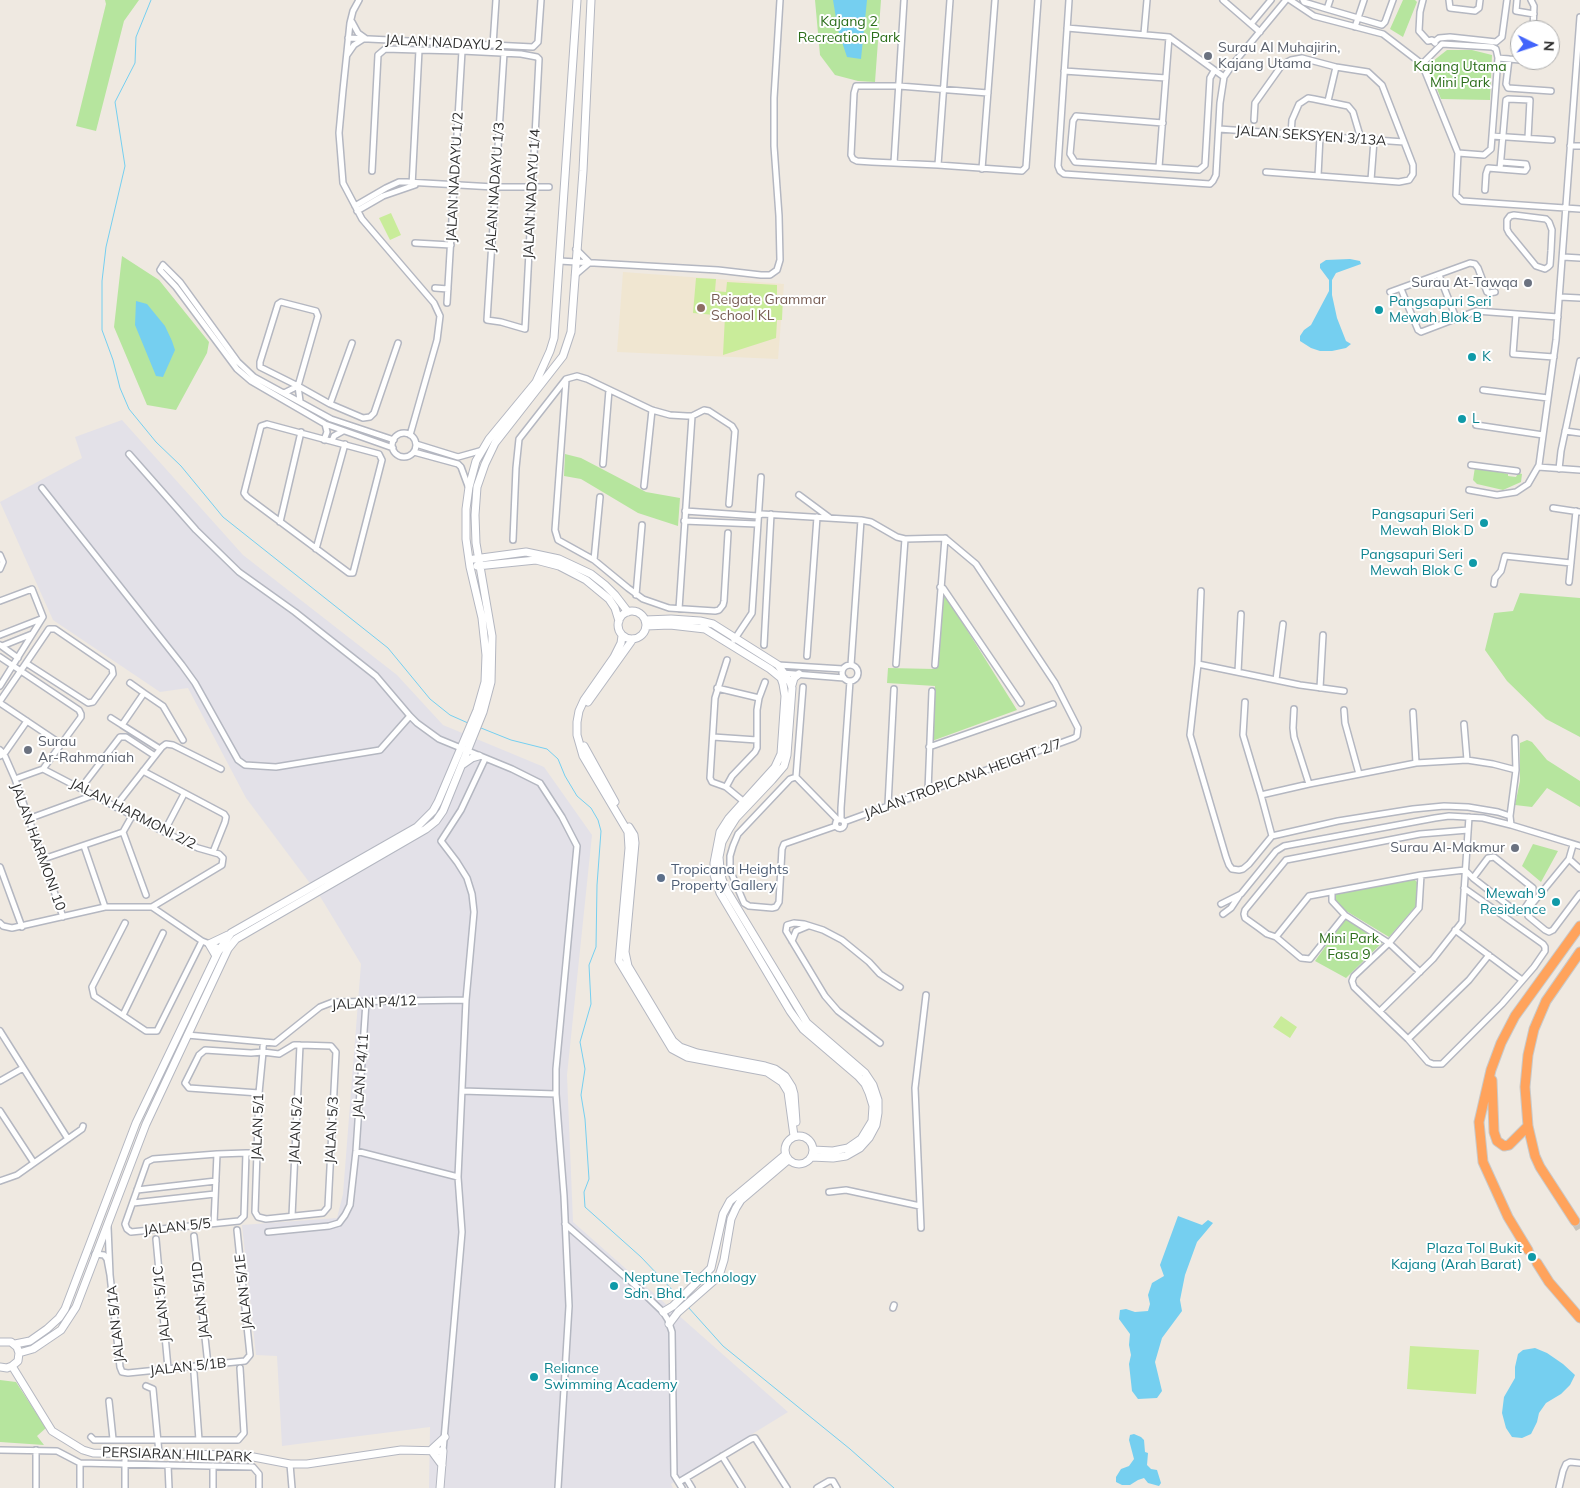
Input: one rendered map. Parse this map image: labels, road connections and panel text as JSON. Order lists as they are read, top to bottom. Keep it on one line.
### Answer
{"streets":{"street":["JALAN NADAYU 2","JALAN SEKSYEN 3/13A","JALAN NADAYU 1/2","JALAN NADAYU 1/3","JALAN NADAYU 1/4","JALAN TROPICANA HEIGHT 2/7","JALAN HARMONI 2/2","JALAN HARMONI 10","JALAN P4/12","JALAN P4/11","JALAN 5/1","JALAN 5/2","JALAN 5/3","JALAN 5/5","JALAN 5/1E","JALAN 5/1D","JALAN 5/1C","JALAN 5/1A","JALAN 5/1B","PERSIARAN HILLPARK"]},"crossings":[["JALAN NADAYU 1/3","JALAN NADAYU 1/4"],["JALAN P4/12","JALAN P4/11"],["JALAN P4/12","JALAN 5/1"],["JALAN 5/1","JALAN 5/3"],["JALAN 5/1","JALAN 5/5"],["JALAN 5/2","JALAN 5/3"],["JALAN 5/1E","JALAN 5/1B"],["JALAN 5/1D","JALAN 5/1B"],["JALAN 5/1C","JALAN 5/1B"],["JALAN 5/1A","JALAN 5/1B"]],"parks":["Kajang 2 Recreation Park","Kajang Utama Mini Park","Mini Park Fasa 9"],"places":["Surau Al Muhajirin, Kajang Utama","Surau At-Tawqa","Reigate Grammar School KL","Pangsapuri Seri Mewah Blok B","K","L","Pangsapuri Seri Mewah Blok D","Pangsapuri Seri Mewah Blok C","Surau Ar-Rahmaniah","Surau Al-Makmur","Tropicana Heights Property Gallery","Mewah 9 Residence","Plaza Tol Bukit Kajang (Arah Barat)","Neptune Technology Sdn. Bhd.","Reliance Swimming Academy"],"north":"right"}
